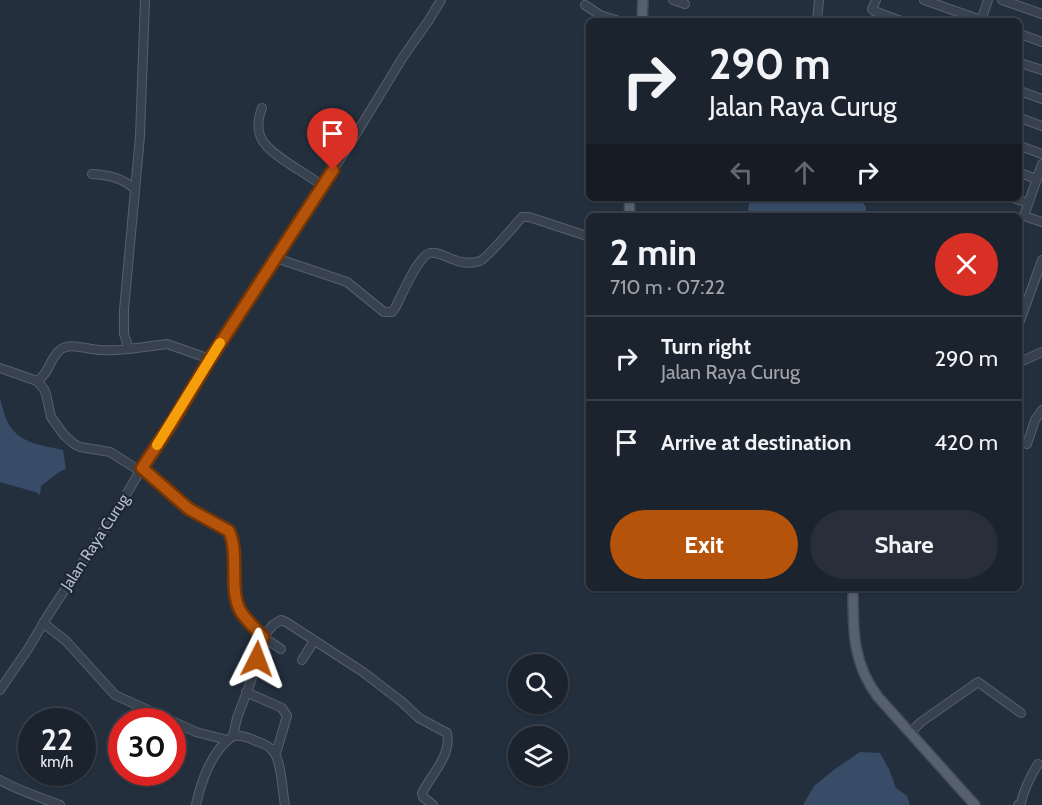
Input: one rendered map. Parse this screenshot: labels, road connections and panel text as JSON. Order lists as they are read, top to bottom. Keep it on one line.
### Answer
{"streets":{"street":["Jalan Raya Curug"]},"page":{"turn":["290 m","Jalan Raya Curug"],"heading":["2 min","710 m · 07:22"],"list":[{"name":"Turn right","note":"Jalan Raya Curug","value":"290 m"},{"name":"Arrive at destination","value":"420 m"}],"buttons":["Exit","Share"],"speed":"22 km/h","limit":"30"}}
